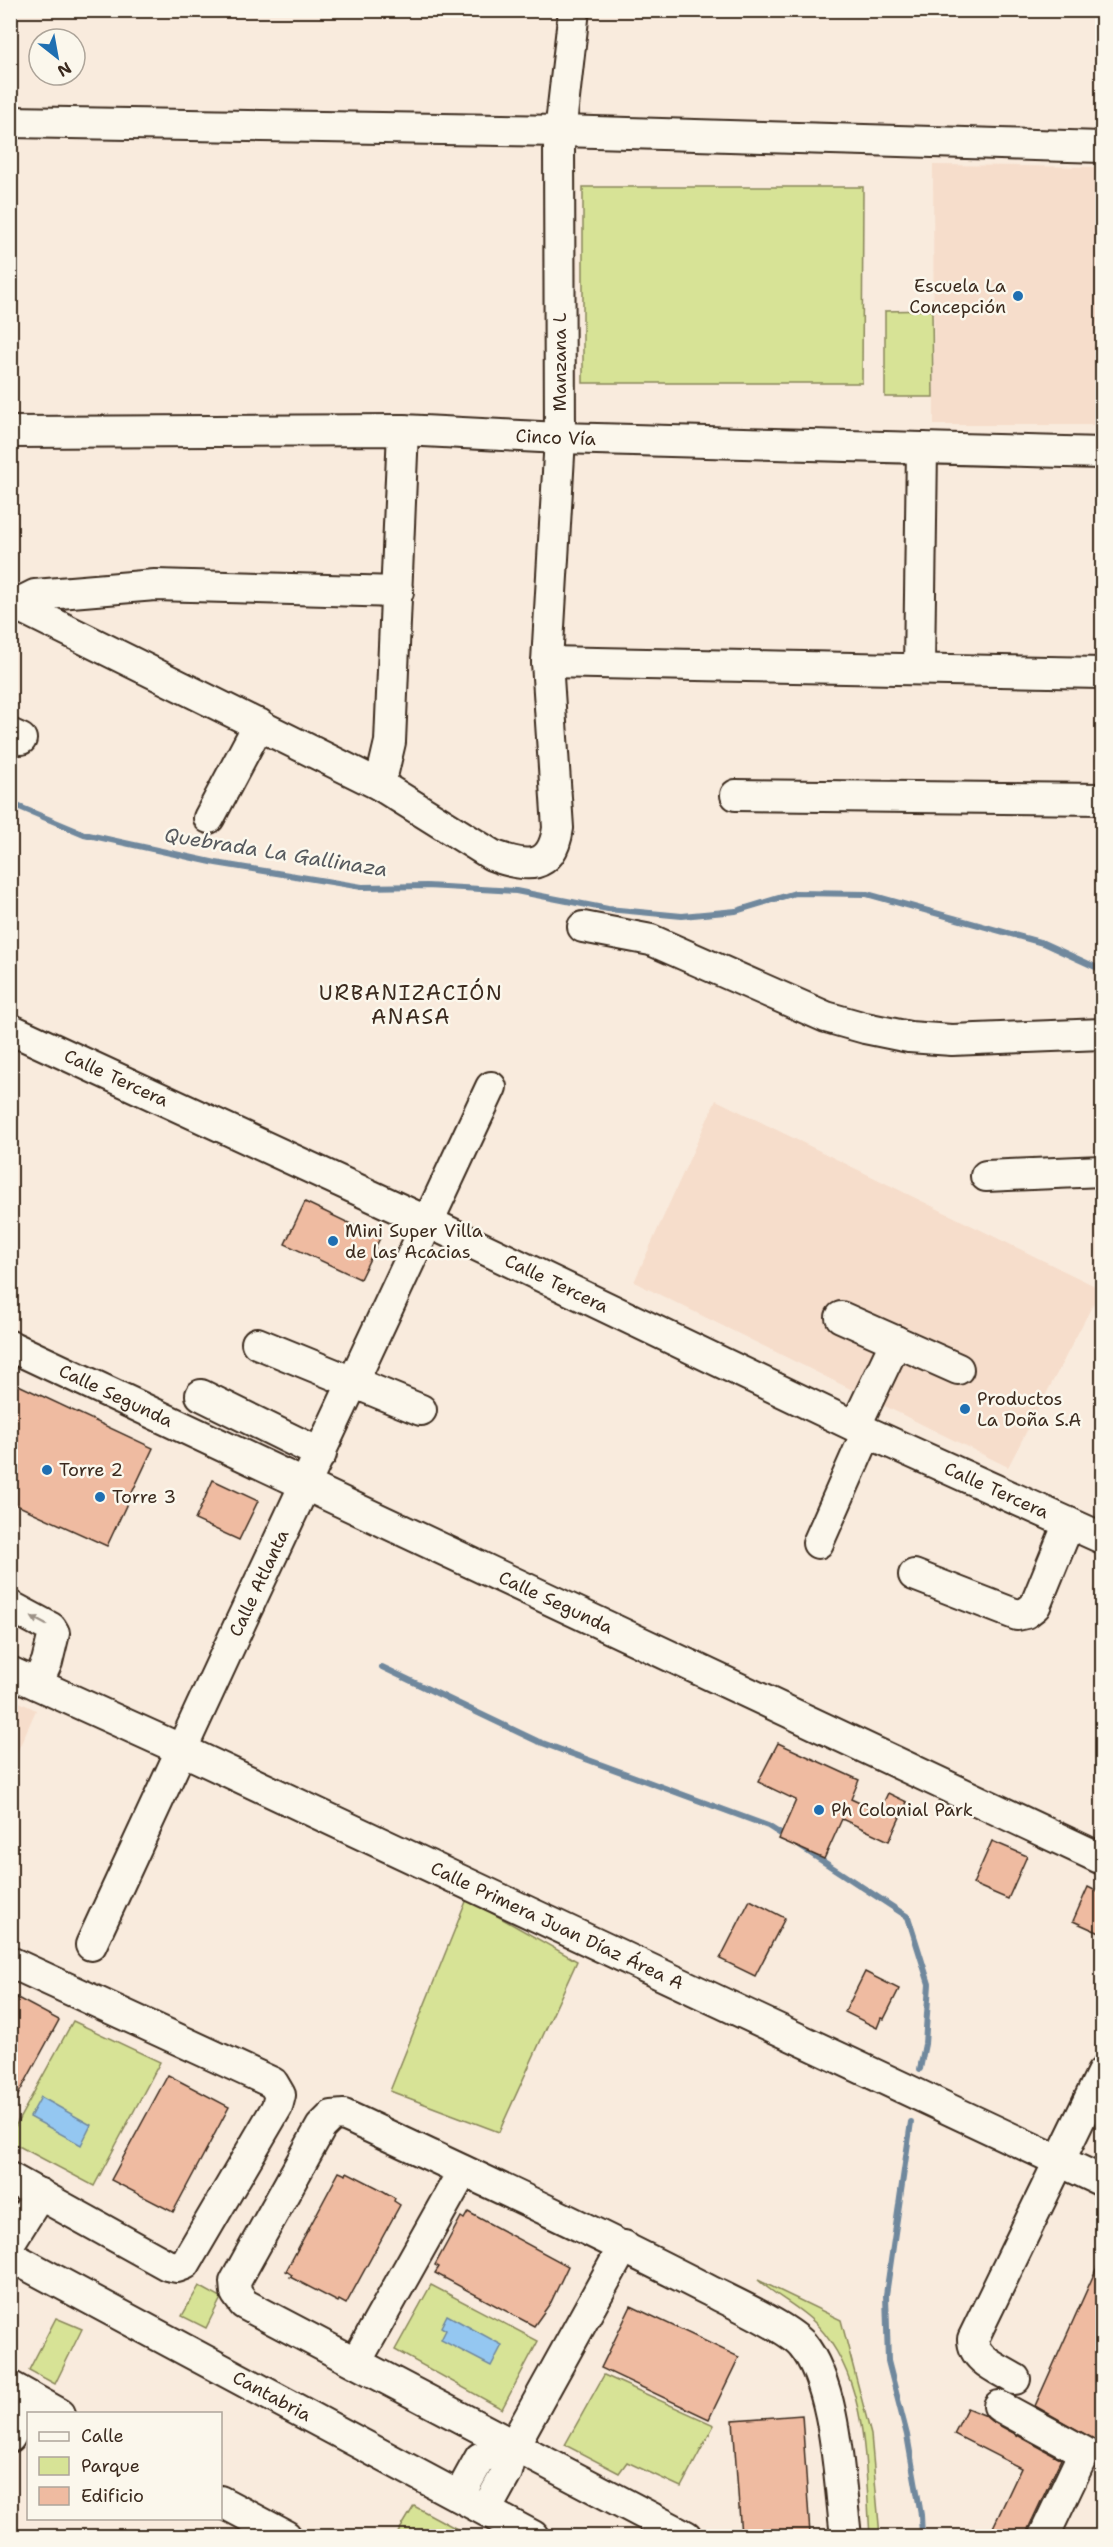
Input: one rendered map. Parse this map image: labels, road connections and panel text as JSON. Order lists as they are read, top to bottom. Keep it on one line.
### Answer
{"streets":{"street":["Manzana L","Cinco Vía","Calle Tercera","Calle Segunda","Calle Atlanta","Calle Primera Juan Díaz Área A","Cantabria"]},"crossings":[["Manzana L","Cinco Vía"],["Calle Tercera","Calle Atlanta"],["Calle Segunda","Calle Atlanta"],["Calle Atlanta","Calle Primera Juan Díaz Área A"]],"districts":["URBANIZACIÓN ANASA"],"water":["Quebrada La Gallinaza"],"places":["Escuela La Concepción","Mini Super Villa de las Acacias","Productos La Doña S.A","Torre 2","Torre 3","Ph Colonial Park"],"legend":["Calle","Parque","Edificio"],"north":"bottom right"}
